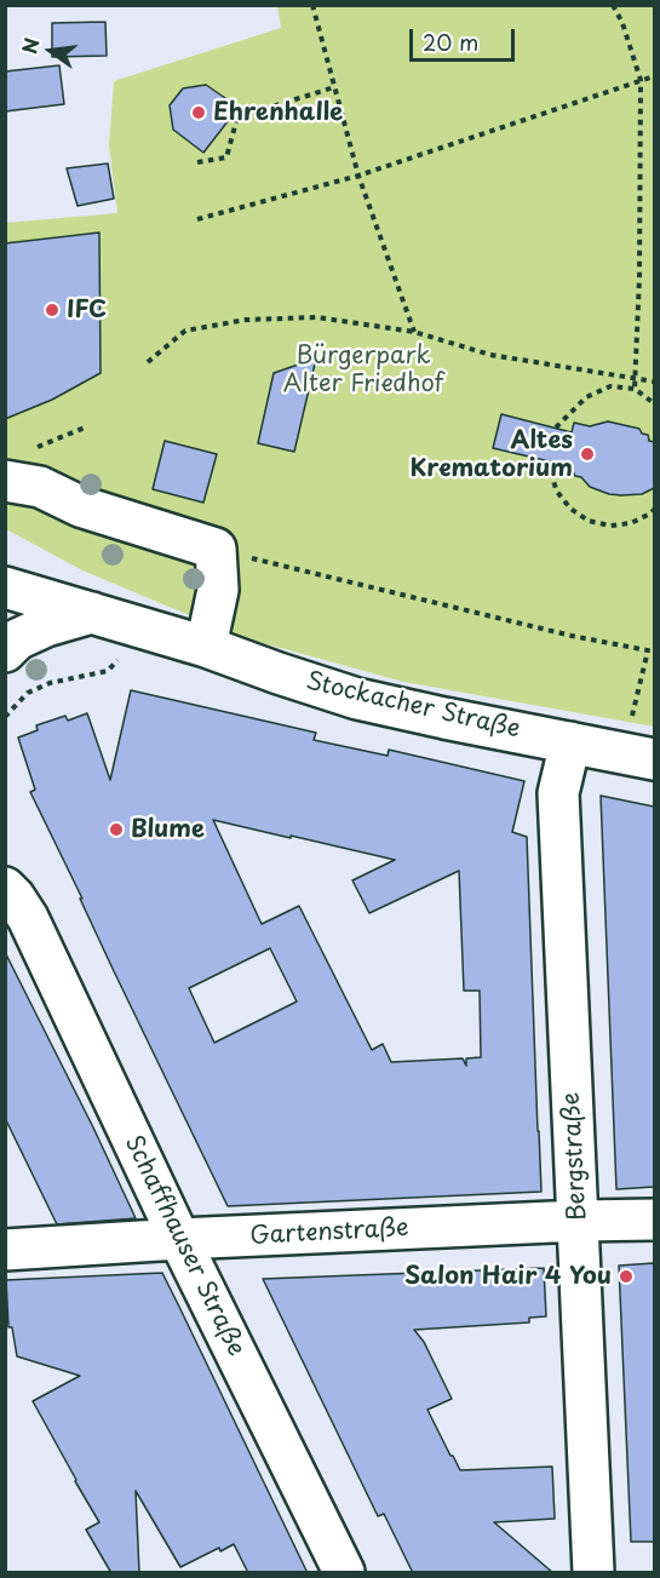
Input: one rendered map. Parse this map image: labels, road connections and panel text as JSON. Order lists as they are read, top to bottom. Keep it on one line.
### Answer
{"streets":{"street":["Stockacher Straße","Bergstraße","Gartenstraße","Schaffhauser Straße"]},"crossings":[["Stockacher Straße","Bergstraße"],["Bergstraße","Gartenstraße"],["Gartenstraße","Schaffhauser Straße"]],"parks":["Bürgerpark Alter Friedhof"],"places":["Ehrenhalle","IFC","Altes Krematorium","Blume","Salon Hair 4 You"],"scale_bar":"20 m","north":"left"}
